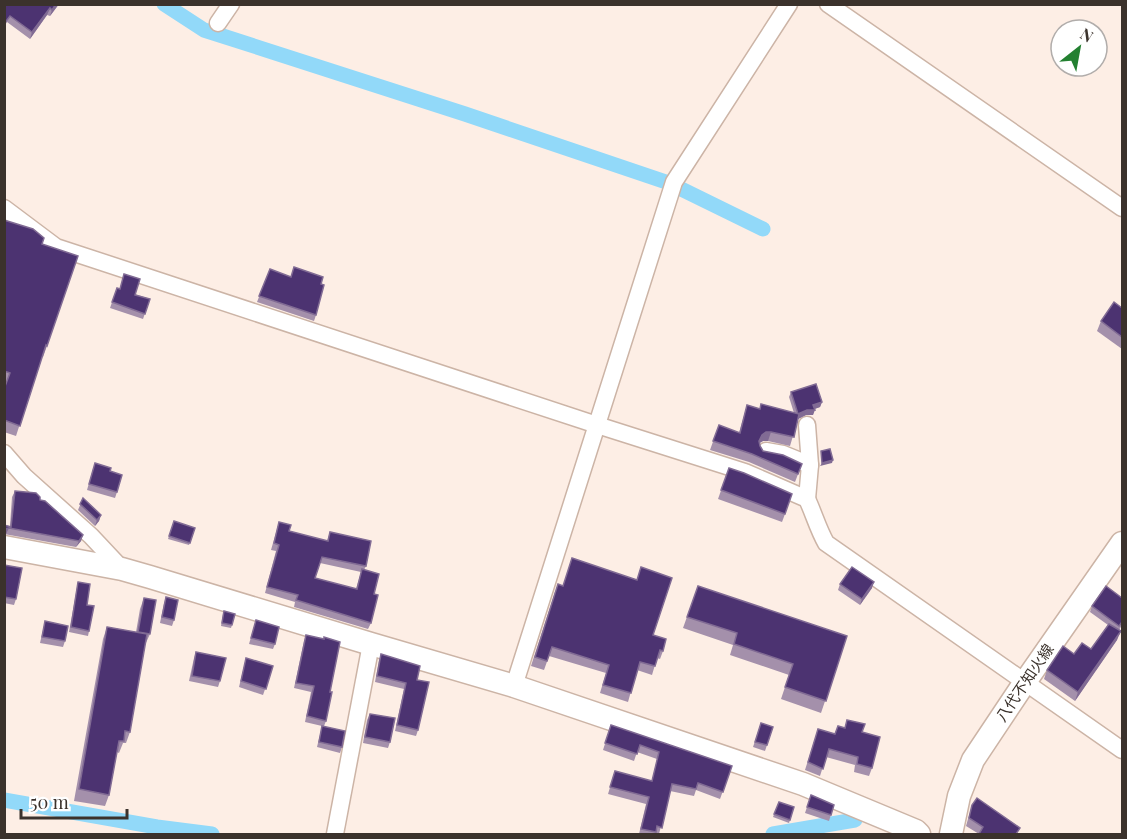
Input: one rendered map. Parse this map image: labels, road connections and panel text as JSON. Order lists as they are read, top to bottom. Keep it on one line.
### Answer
{"streets":{"street":["八代不知火線"]},"scale_bar":"50 m","north":"top right"}
